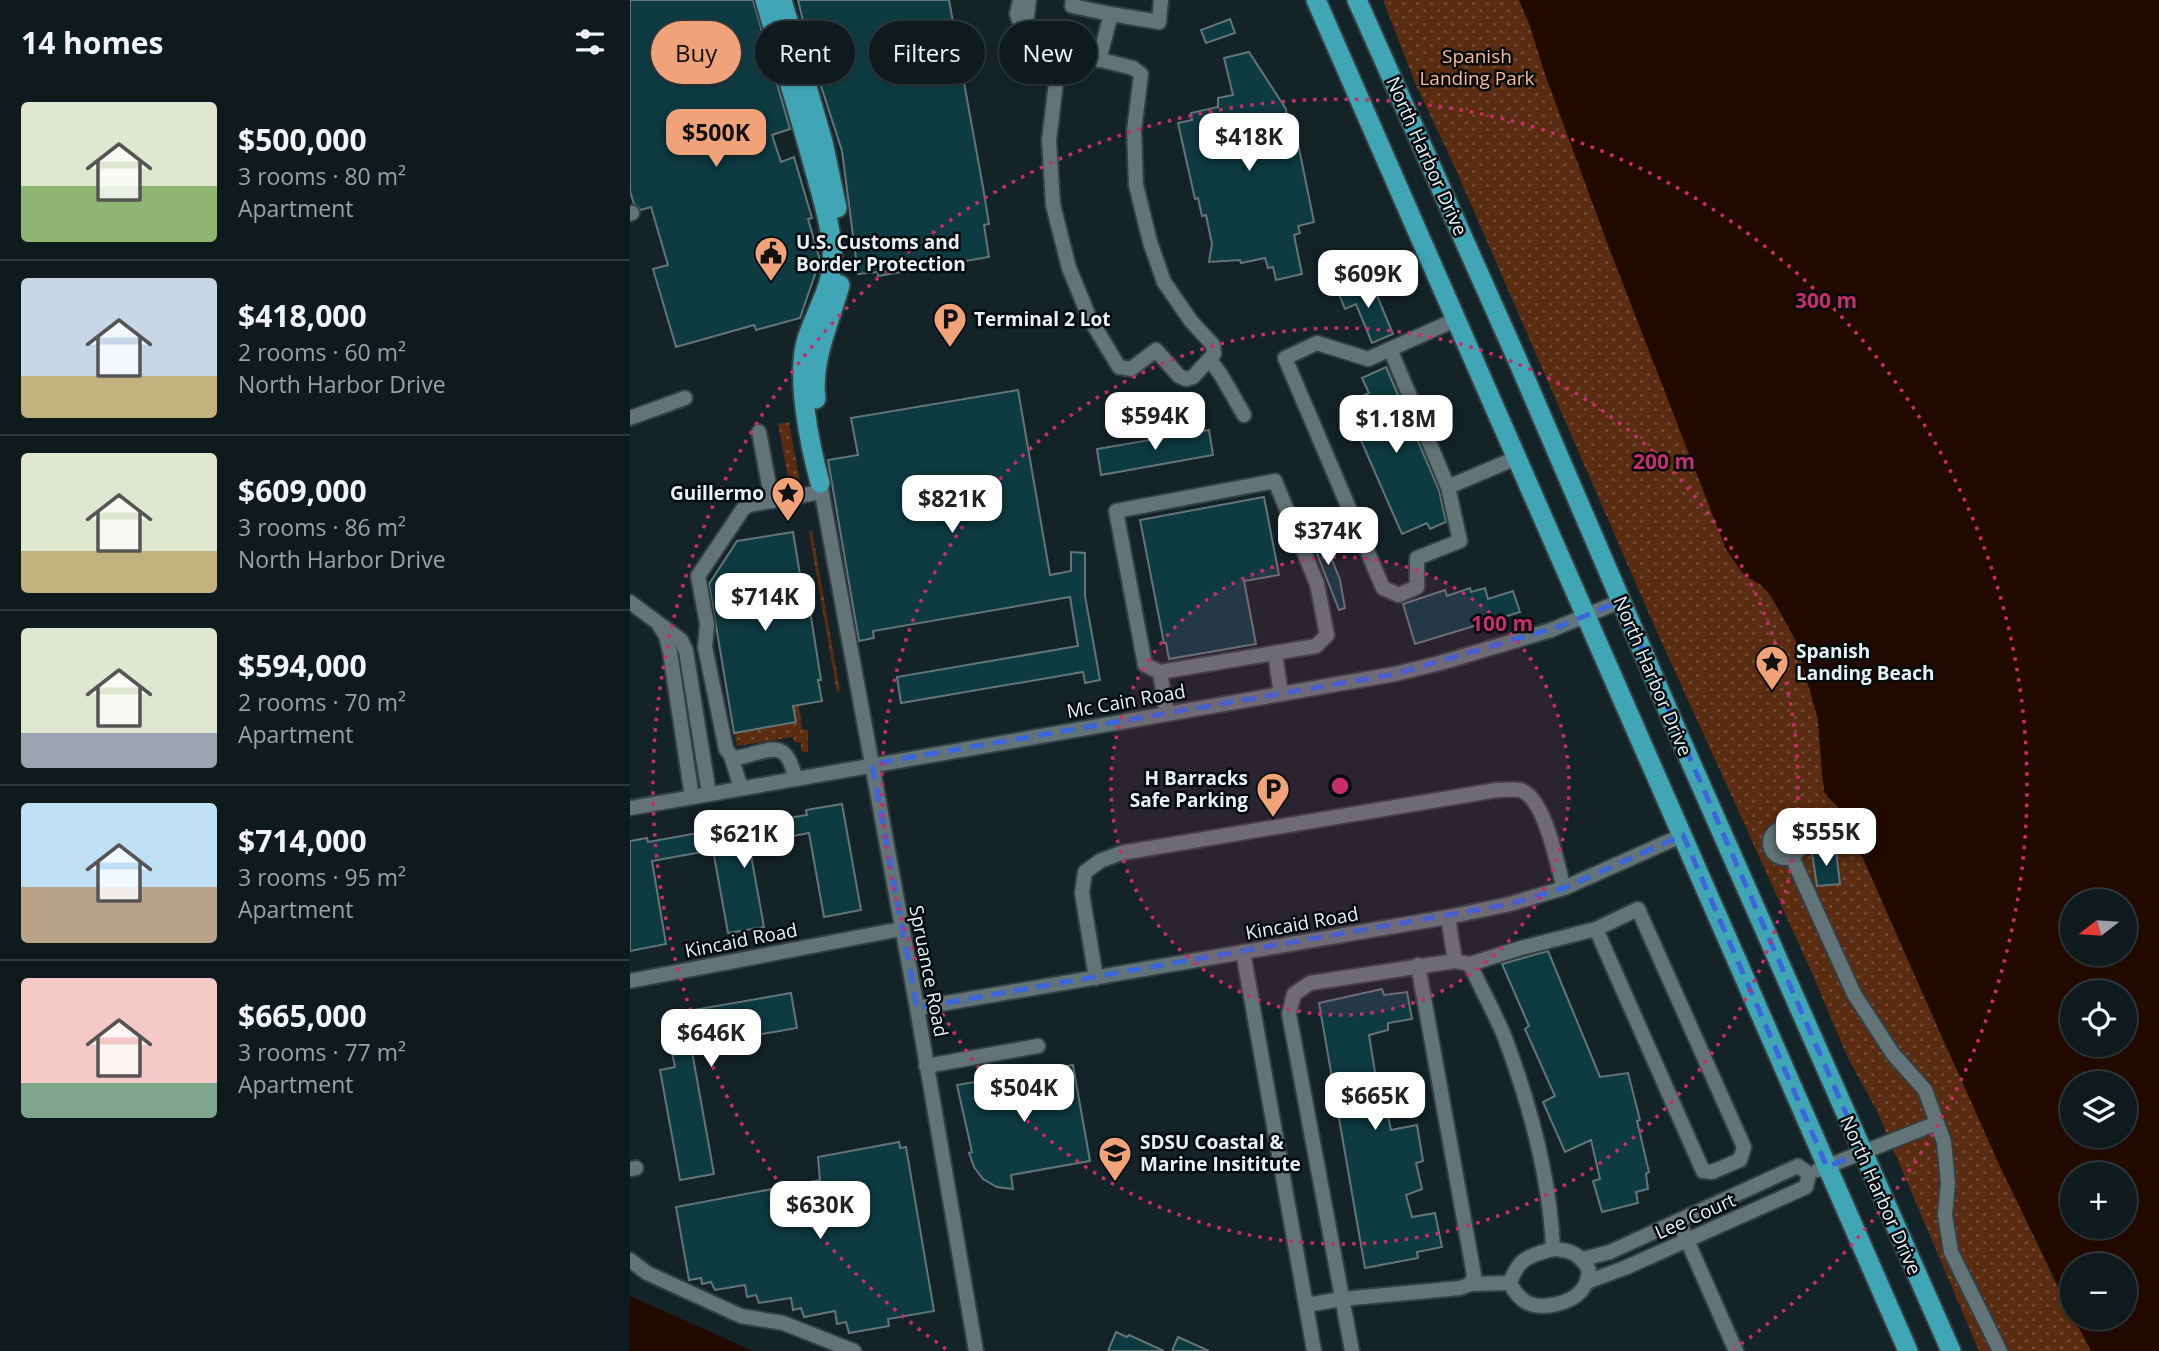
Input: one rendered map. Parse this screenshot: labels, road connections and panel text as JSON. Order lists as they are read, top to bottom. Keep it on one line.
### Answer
{"streets":{"main road":["North Harbor Drive"],"street":["Mc Cain Road","Kincaid Road","Spruance Road","Lee Court"]},"crossings":[["North Harbor Drive","Mc Cain Road"],["North Harbor Drive","Kincaid Road"],["North Harbor Drive","Lee Court"],["Mc Cain Road","Spruance Road"],["Kincaid Road","Spruance Road"]],"parks":["Spanish Landing Park"],"places":{"public building":["U.S. Customs and Border Protection"],"parking":["Terminal 2 Lot","H Barracks Safe Parking"],"place":["Guillermo","Spanish Landing Beach"],"school or university":["SDSU Coastal & Marine Insititute"]},"north":"left","page":{"heading":"14 homes","chip":["Buy","Rent","Filters","New"],"list":[{"name":"$500,000","note":"3 rooms · 80 m² · Apartment"},{"name":"$418,000","note":"2 rooms · 60 m² · North Harbor Drive"},{"name":"$609,000","note":"3 rooms · 86 m² · North Harbor Drive"},{"name":"$594,000","note":"2 rooms · 70 m² · Apartment"},{"name":"$714,000","note":"3 rooms · 95 m² · Apartment"},{"name":"$665,000","note":"3 rooms · 77 m² · Apartment"}],"price":["$500K","$418K","$609K","$594K","$1.18M","$821K","$374K","$714K","$555K","$621K","$646K","$504K","$665K","$630K"],"map_buttons":["+","−"]},"rings":["300 m","200 m","100 m"]}
